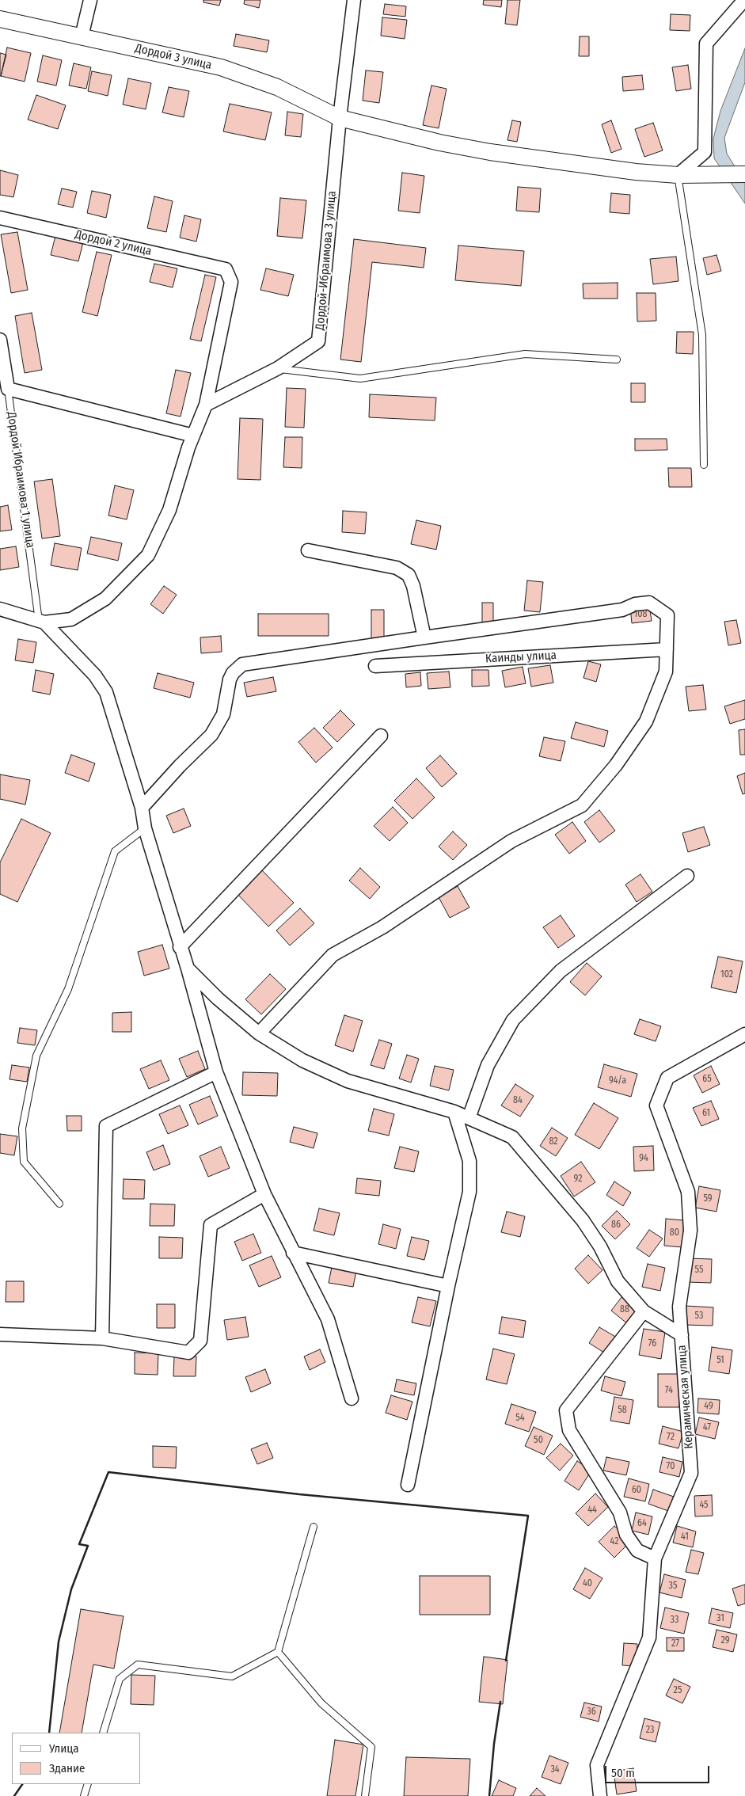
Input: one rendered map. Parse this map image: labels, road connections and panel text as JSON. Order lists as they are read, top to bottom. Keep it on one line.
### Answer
{"streets":{"street":["Дордой 3 улица","Дордой 2 улица","Дордой-Ибраимова 3 улица","Дордой Ибраимова 1 улица","Каинды улица","Керамическая улица"]},"crossings":[["Дордой 3 улица","Дордой-Ибраимова 3 улица"],["Дордой 2 улица","Дордой-Ибраимова 3 улица"]],"house_numbers":["108","102","65","94/а","84","61","82","94","92","59","86","80","55","88","53","76","51","74","49","58","54","47","72","50","70","60","45","44","64","41","42","40","35","31","33","29","27","25","36","23","34"],"legend":["Улица","Здание"],"scale_bar":"50 m"}
